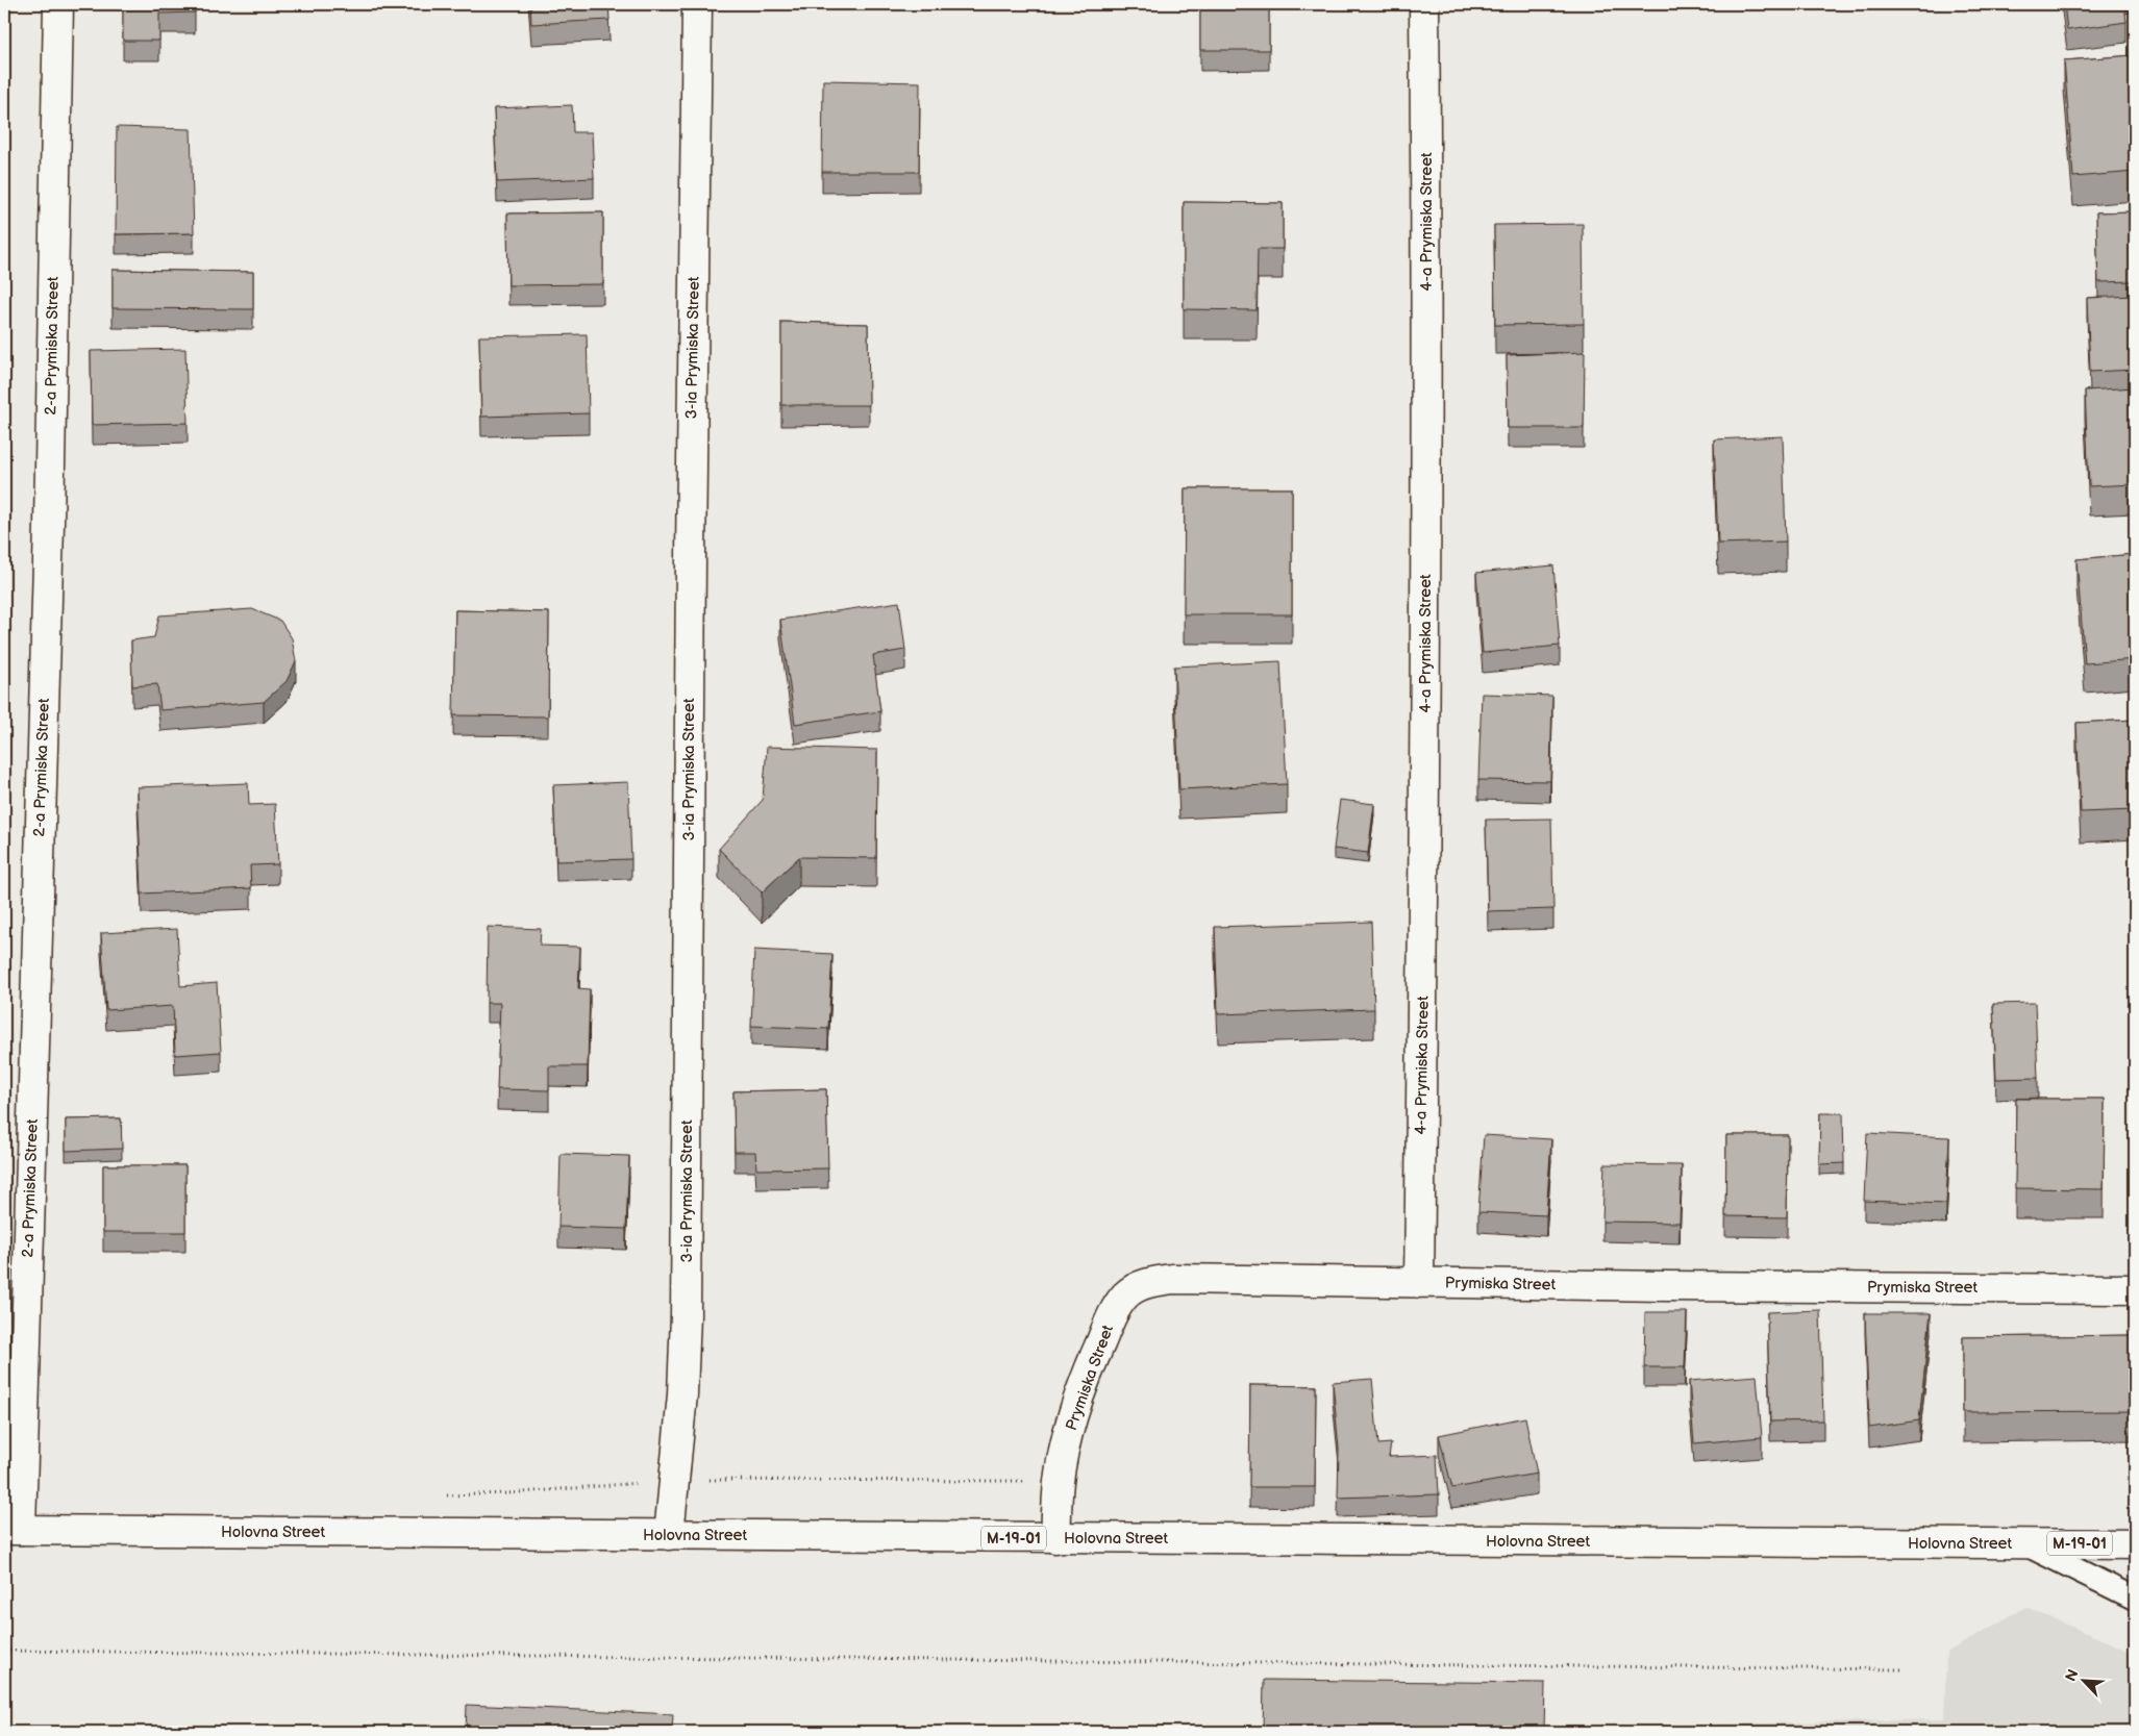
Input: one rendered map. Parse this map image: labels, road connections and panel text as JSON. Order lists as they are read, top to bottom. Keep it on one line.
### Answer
{"streets":{"street":["4-a Prymiska Street","2-a Prymiska Street","3-ia Prymiska Street","Prymiska Street","Holovna Street","М-19-01"]},"crossings":[["4-a Prymiska Street","Prymiska Street"],["2-a Prymiska Street","Holovna Street"],["3-ia Prymiska Street","Holovna Street"],["Prymiska Street","Holovna Street"]],"north":"top left"}
